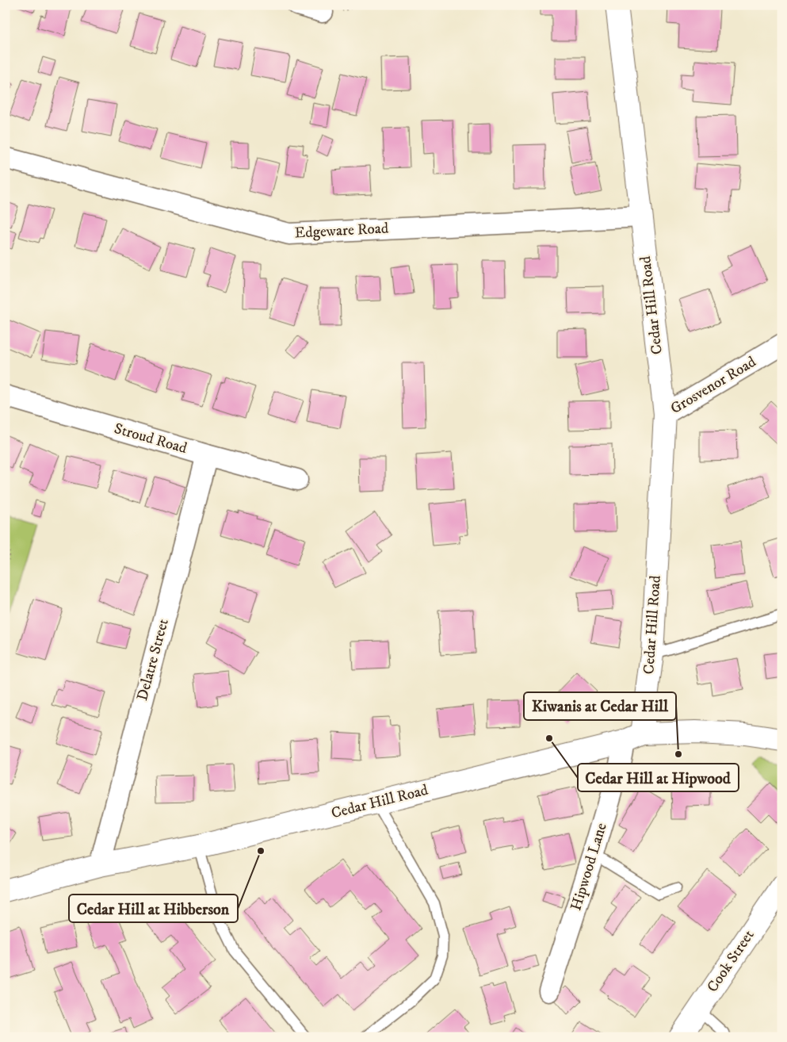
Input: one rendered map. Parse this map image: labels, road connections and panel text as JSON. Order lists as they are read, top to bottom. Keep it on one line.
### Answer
{"streets":{"street":["Edgeware Road","Cedar Hill Road","Grosvenor Road","Stroud Road","Delatre Street","Hipwood Lane","Cook Street"]},"crossings":[["Edgeware Road","Cedar Hill Road"],["Cedar Hill Road","Grosvenor Road"],["Cedar Hill Road","Delatre Street"],["Cedar Hill Road","Hipwood Lane"],["Stroud Road","Delatre Street"]],"places":["Cedar Hill at Hipwood","Kiwanis at Cedar Hill","Cedar Hill at Hibberson"]}
